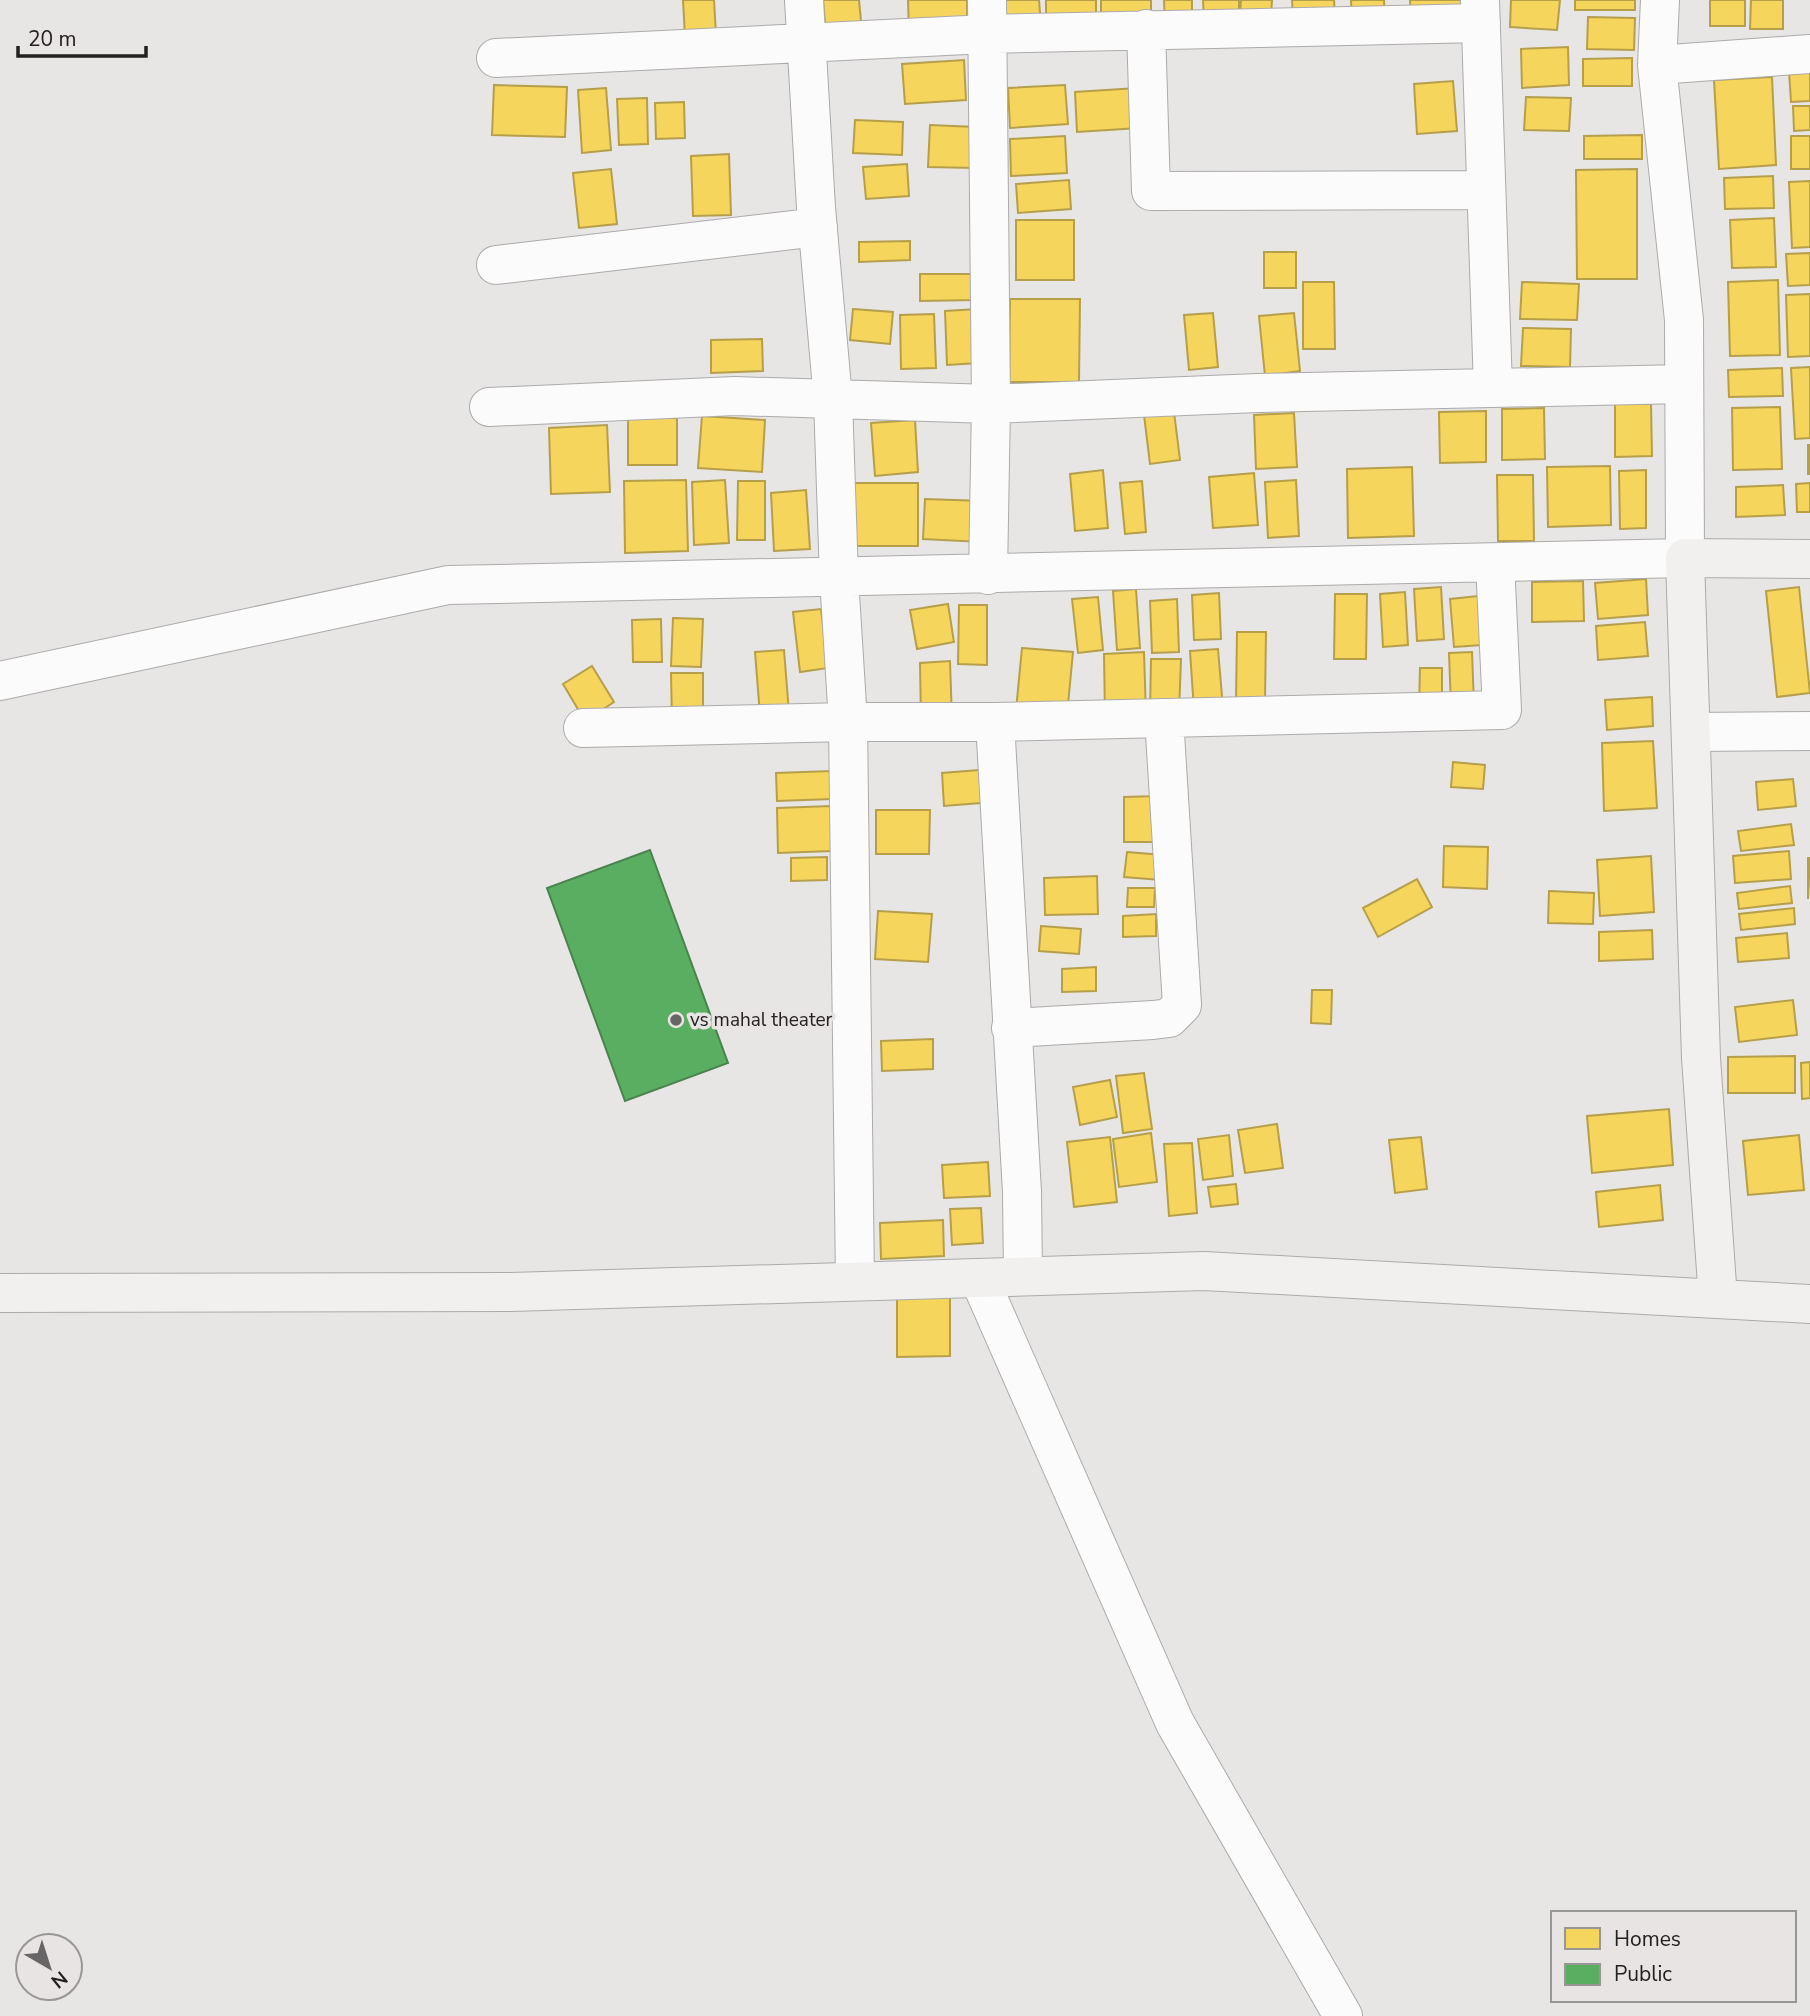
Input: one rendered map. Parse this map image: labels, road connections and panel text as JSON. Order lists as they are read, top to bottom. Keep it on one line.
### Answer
{"places":["vs mahal theater"],"legend":["Homes","Public"],"scale_bar":"20 m","north":"bottom right"}
